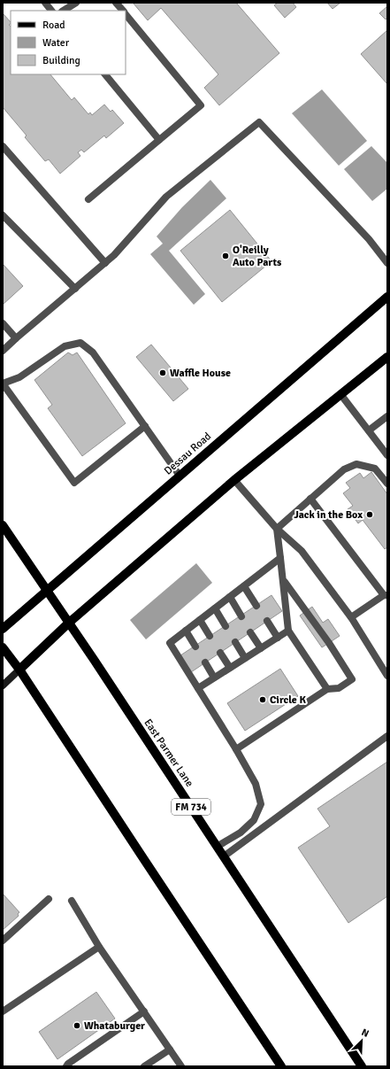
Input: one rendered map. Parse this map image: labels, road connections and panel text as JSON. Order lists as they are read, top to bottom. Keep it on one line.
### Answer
{"streets":{"main road":["Dessau Road","East Parmer Lane","FM 734"]},"crossings":[["Dessau Road","East Parmer Lane"]],"places":["O'Reilly Auto Parts","Waffle House","Jack in the Box","Circle K","Whataburger"],"legend":["Road","Water","Building"],"north":"top right"}
